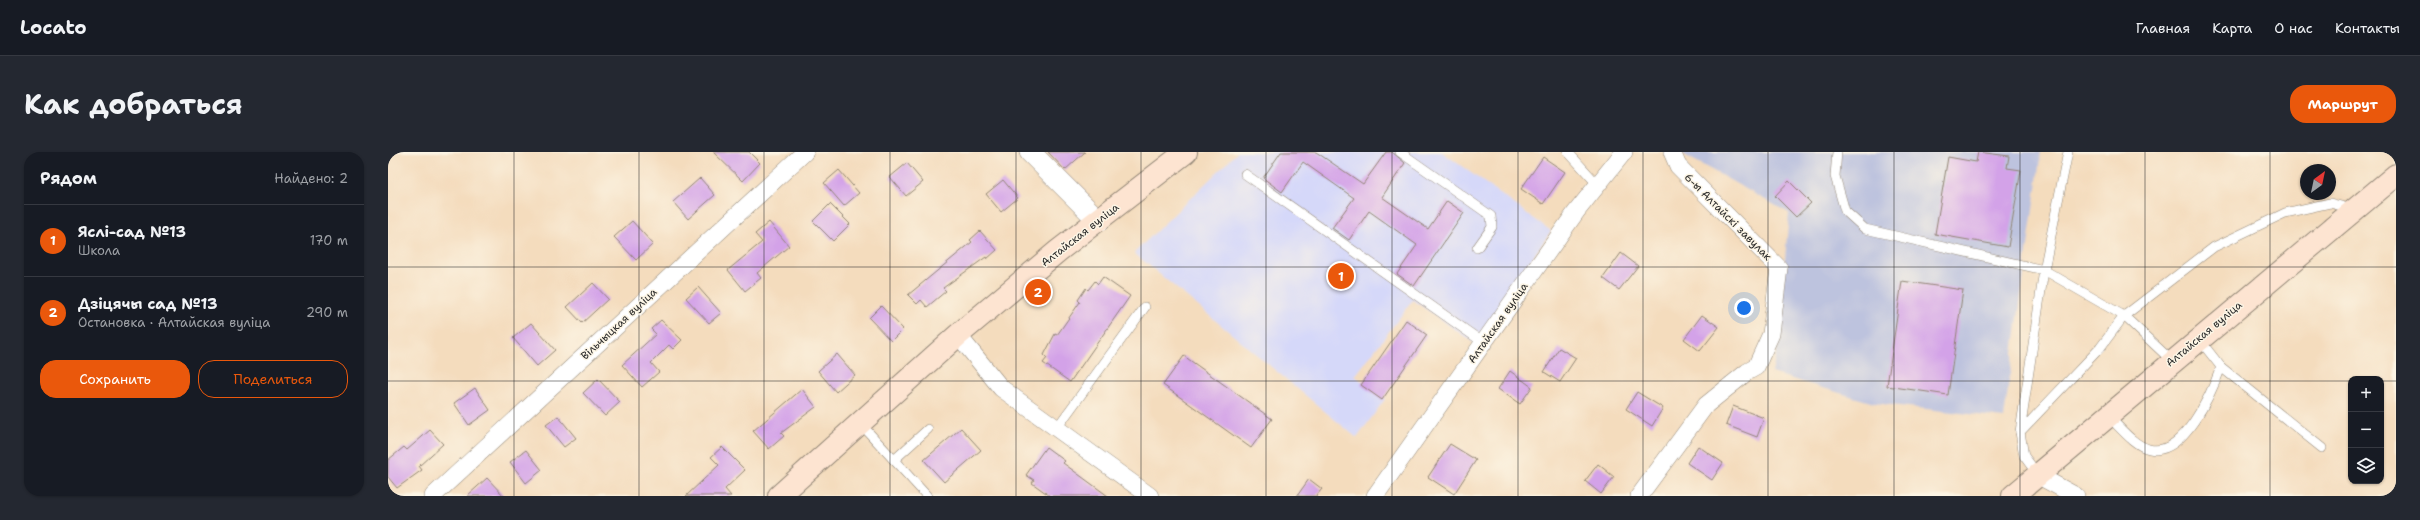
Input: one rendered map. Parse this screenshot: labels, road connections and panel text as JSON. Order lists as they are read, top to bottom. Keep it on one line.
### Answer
{"streets":{"main road":["Алтайская вуліца"],"street":["6-ы Алтайскі завулак","Вільчыцкая вуліца"]},"north":"top right","page":{"header":"Locato","nav":["Главная","Карта","О нас","Контакты"],"title":"Как добраться","buttons":["Маршрут",["Сохранить","Поделиться"]],"heading":["Рядом","Найдено: 2"],"list":[{"mark":"1","name":"Яслі-сад №13","note":"Школа","value":"170 m"},{"mark":"2","name":"Дзіцячы сад №13","note":"Остановка · Алтайская вуліца","value":"290 m"}],"pins":["1","2"],"map_buttons":["+","−"]}}
